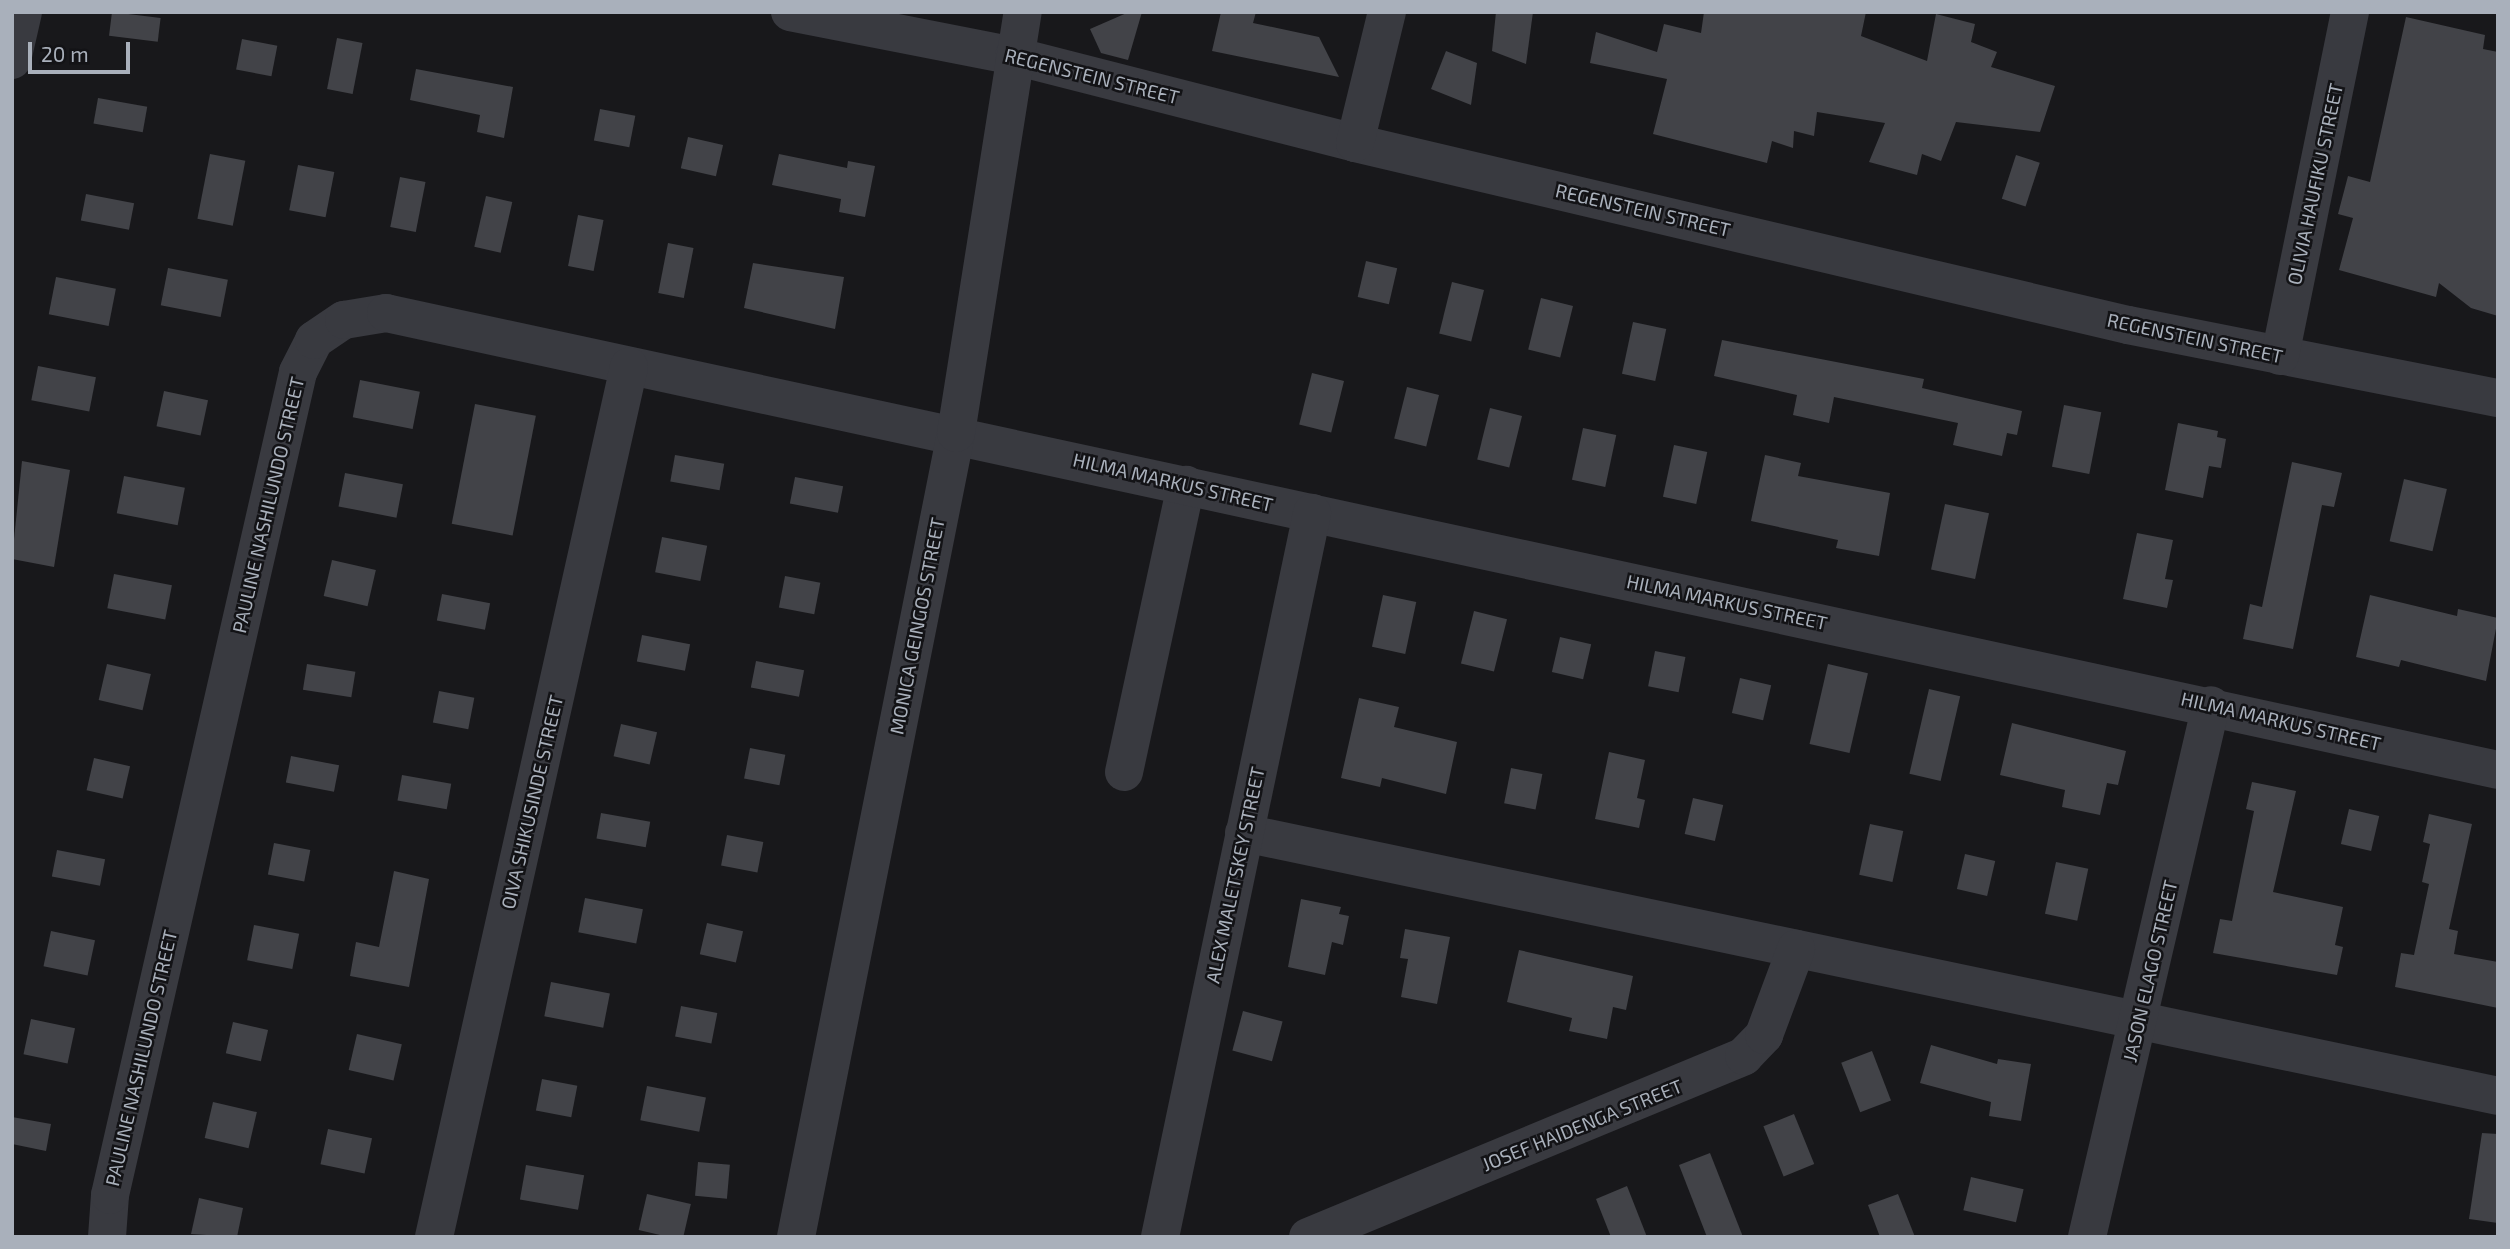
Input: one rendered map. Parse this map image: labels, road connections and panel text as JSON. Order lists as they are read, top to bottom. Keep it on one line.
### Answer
{"streets":{"street":["REGENSTEIN STREET","OLIVIA HAUFIKU STREET","HILMA MARKUS STREET","PAULINE NASHILUNDO STREET","MONICA GEINGOS STREET","OIVA SHIKUSINDE STREET","ALEX MALETSKEY STREET","JASON ELAGO STREET","JOSEF HAIDENGA STREET"]},"crossings":[["REGENSTEIN STREET","OLIVIA HAUFIKU STREET"],["REGENSTEIN STREET","MONICA GEINGOS STREET"],["HILMA MARKUS STREET","PAULINE NASHILUNDO STREET"],["HILMA MARKUS STREET","MONICA GEINGOS STREET"],["HILMA MARKUS STREET","ALEX MALETSKEY STREET"],["HILMA MARKUS STREET","JASON ELAGO STREET"],["PAULINE NASHILUNDO STREET","MONICA GEINGOS STREET"],["PAULINE NASHILUNDO STREET","OIVA SHIKUSINDE STREET"]],"scale_bar":"20 m"}
